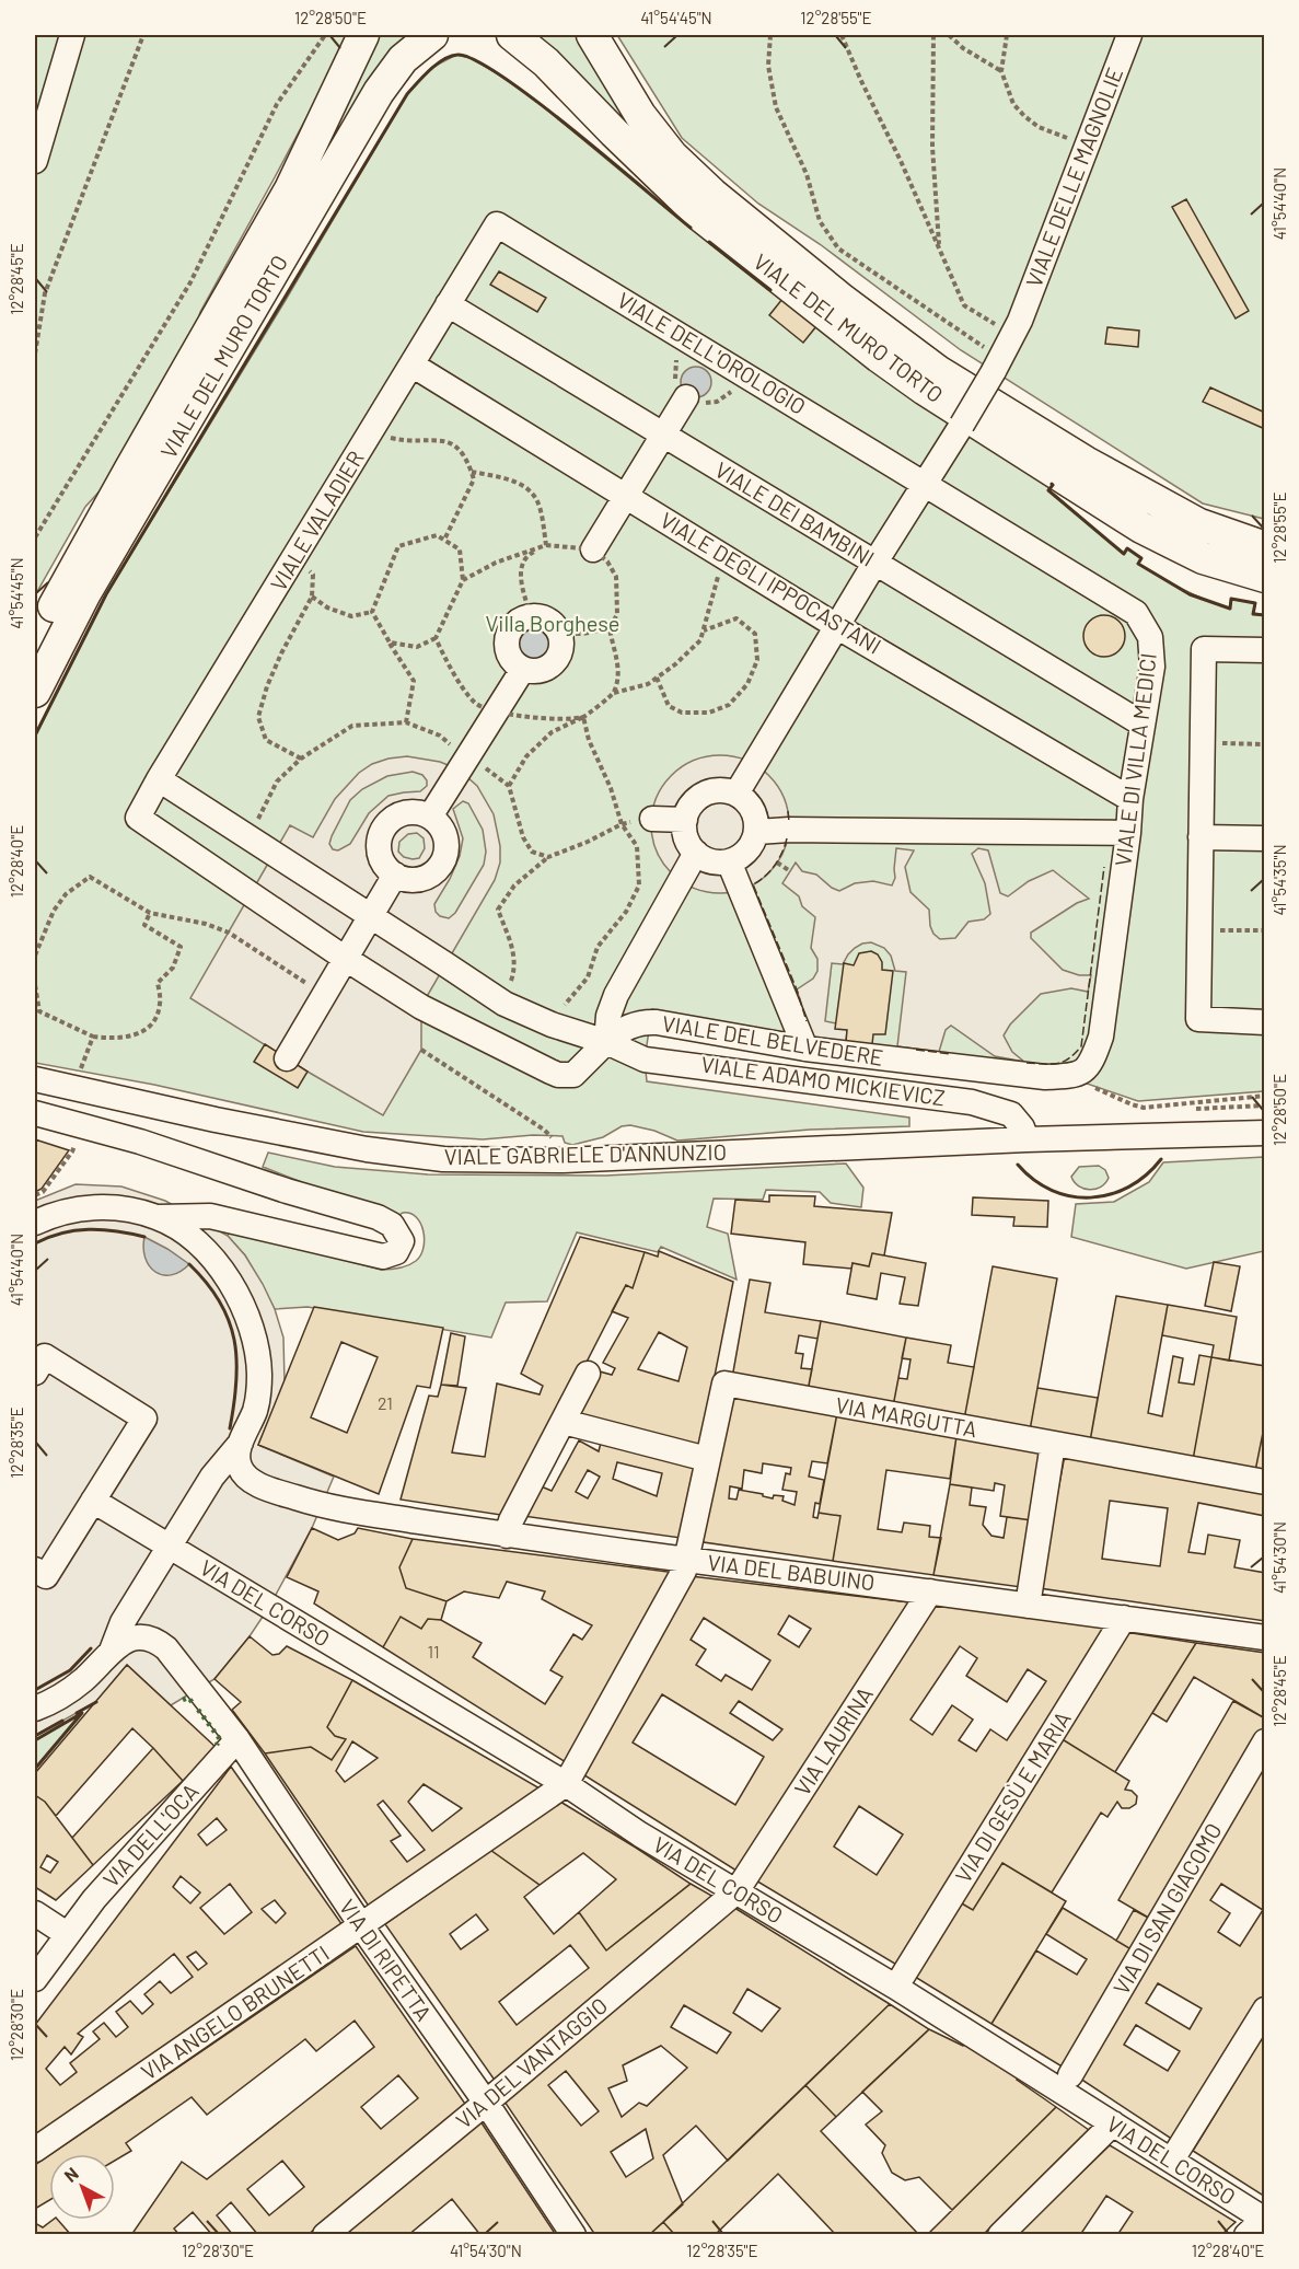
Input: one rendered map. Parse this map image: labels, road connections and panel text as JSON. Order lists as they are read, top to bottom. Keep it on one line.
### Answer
{"streets":{"main road":["VIALE DEL MURO TORTO"],"street":["VIALE DELLE MAGNOLIE","VIALE DELL'OROLOGIO","VIALE DEI BAMBINI","VIALE VALADIER","VIALE DEGLI IPPOCASTANI","VIALE DI VILLA MEDICI","VIALE DEL BELVEDERE","VIALE ADAMO MICKIEVICZ","VIALE GABRIELE D'ANNUNZIO","VIA MARGUTTA","VIA DEL BABUINO","VIA DEL CORSO","VIA LAURINA","VIA DI GESÙ E MARIA","VIA DELL'OCA","VIA DI SAN GIACOMO","VIA DI RIPETTA","VIA ANGELO BRUNETTI","VIA DEL VANTAGGIO"]},"crossings":[["VIALE DELLE MAGNOLIE","VIALE DELL'OROLOGIO"],["VIALE DELLE MAGNOLIE","VIALE DEI BAMBINI"],["VIALE DELLE MAGNOLIE","VIALE DEGLI IPPOCASTANI"],["VIALE DELLE MAGNOLIE","VIALE DI VILLA MEDICI"],["VIALE DELL'OROLOGIO","VIALE VALADIER"],["VIALE DELL'OROLOGIO","VIALE DI VILLA MEDICI"],["VIALE DEI BAMBINI","VIALE VALADIER"],["VIALE DEI BAMBINI","VIALE DI VILLA MEDICI"],["VIALE VALADIER","VIALE DEGLI IPPOCASTANI"],["VIALE VALADIER","VIALE DEL BELVEDERE"],["VIALE DEGLI IPPOCASTANI","VIALE DI VILLA MEDICI"],["VIALE DI VILLA MEDICI","VIALE DEL BELVEDERE"],["VIALE DEL BELVEDERE","VIALE ADAMO MICKIEVICZ"],["VIALE ADAMO MICKIEVICZ","VIALE GABRIELE D'ANNUNZIO"],["VIA MARGUTTA","VIA DEL BABUINO"],["VIA MARGUTTA","VIA DEL CORSO"],["VIA MARGUTTA","VIA ANGELO BRUNETTI"],["VIA DEL BABUINO","VIA LAURINA"],["VIA DEL BABUINO","VIA DI GESÙ E MARIA"],["VIA DEL CORSO","VIA LAURINA"],["VIA DEL CORSO","VIA ANGELO BRUNETTI"],["VIA DEL CORSO","VIA DEL VANTAGGIO"],["VIA LAURINA","VIA DEL VANTAGGIO"],["VIA DELL'OCA","VIA DI RIPETTA"],["VIA DI RIPETTA","VIA ANGELO BRUNETTI"],["VIA DI RIPETTA","VIA DEL VANTAGGIO"]],"parks":["Villa Borghese"],"house_numbers":["21","11"],"north":"top left","coordinates":["12°28'50\"E","41°54'45\"N","12°28'55\"E","41°54'40\"N","12°28'45\"E","12°28'40\"E","41°54'35\"N","12°28'35\"E","41°54'30\"N","12°28'30\"E"]}
